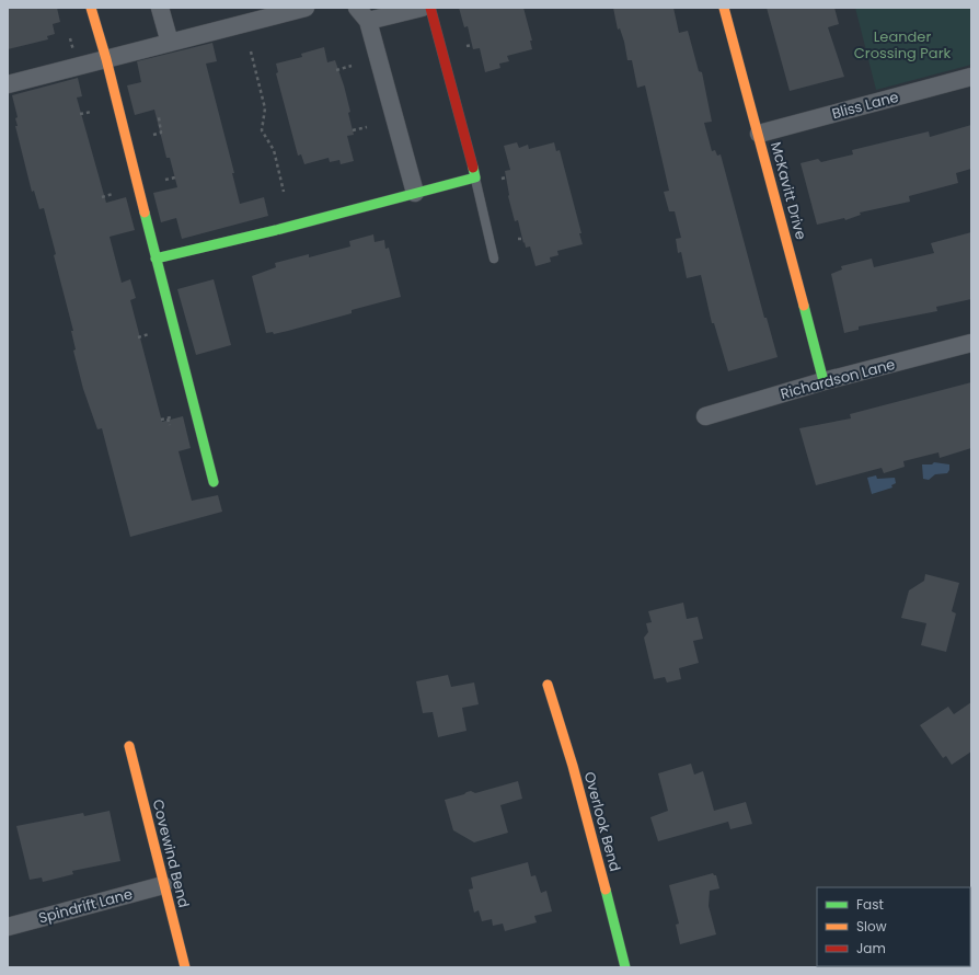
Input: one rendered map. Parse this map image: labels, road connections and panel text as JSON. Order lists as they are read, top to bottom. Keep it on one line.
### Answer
{"streets":{"street":["Bliss Lane","McKavitt Drive","Richardson Lane","Overlook Bend","Covewind Bend","Spindrift Lane"]},"crossings":[["Bliss Lane","McKavitt Drive"],["McKavitt Drive","Richardson Lane"],["Covewind Bend","Spindrift Lane"]],"parks":["Leander Crossing Park"],"legend":["Fast","Slow","Jam"]}
